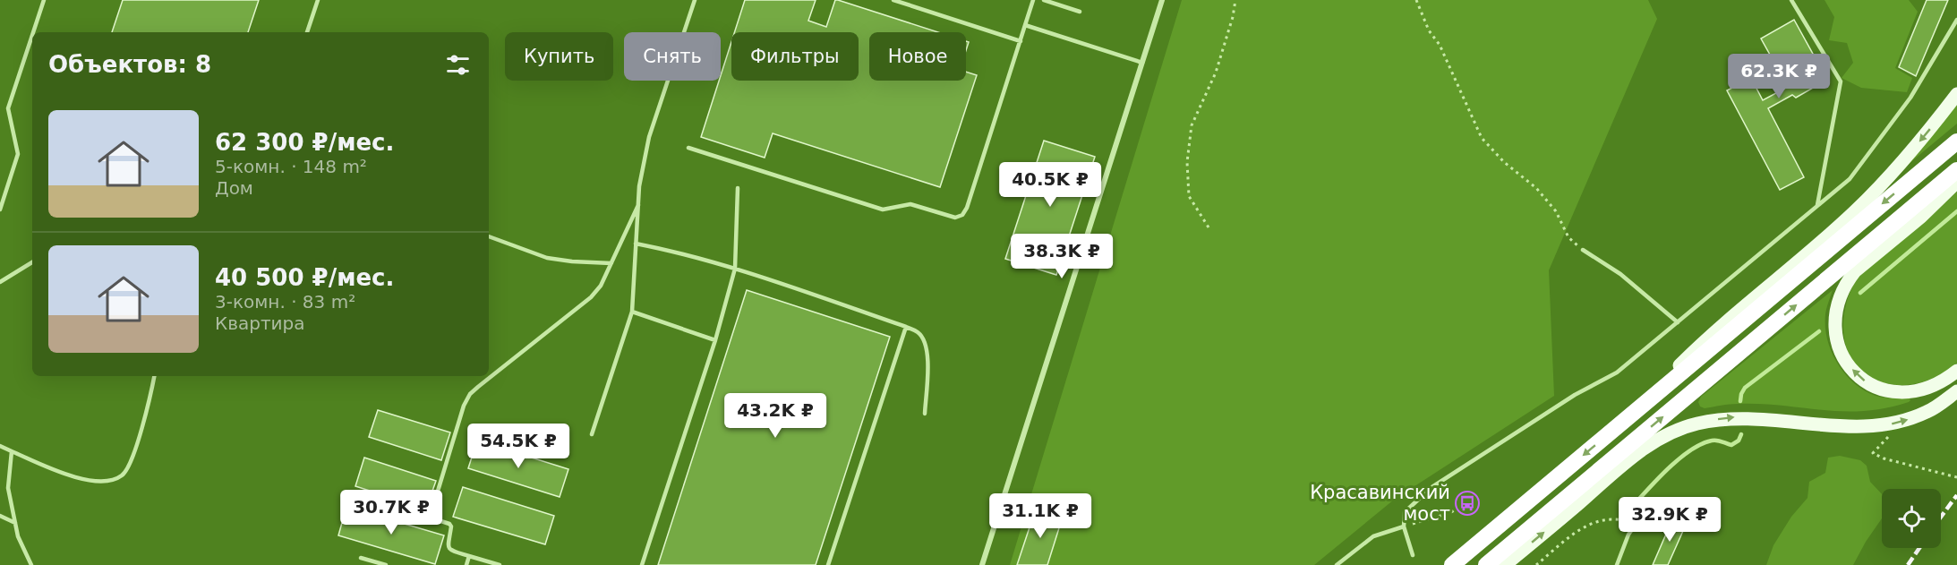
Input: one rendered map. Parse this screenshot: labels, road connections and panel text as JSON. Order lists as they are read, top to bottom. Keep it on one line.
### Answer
{"places":{"bus stop":["Красавинский мост"]},"page":{"chip":["Купить","Снять","Фильтры","Новое"],"heading":"Объектов: 8","price":["62.3K ₽","40.5K ₽","38.3K ₽","43.2K ₽","54.5K ₽","30.7K ₽","31.1K ₽","32.9K ₽"],"list":[{"name":"62 300 ₽/мес.","note":"5-комн. · 148 m² · Дом"},{"name":"40 500 ₽/мес.","note":"3-комн. · 83 m² · Квартира"}]}}
